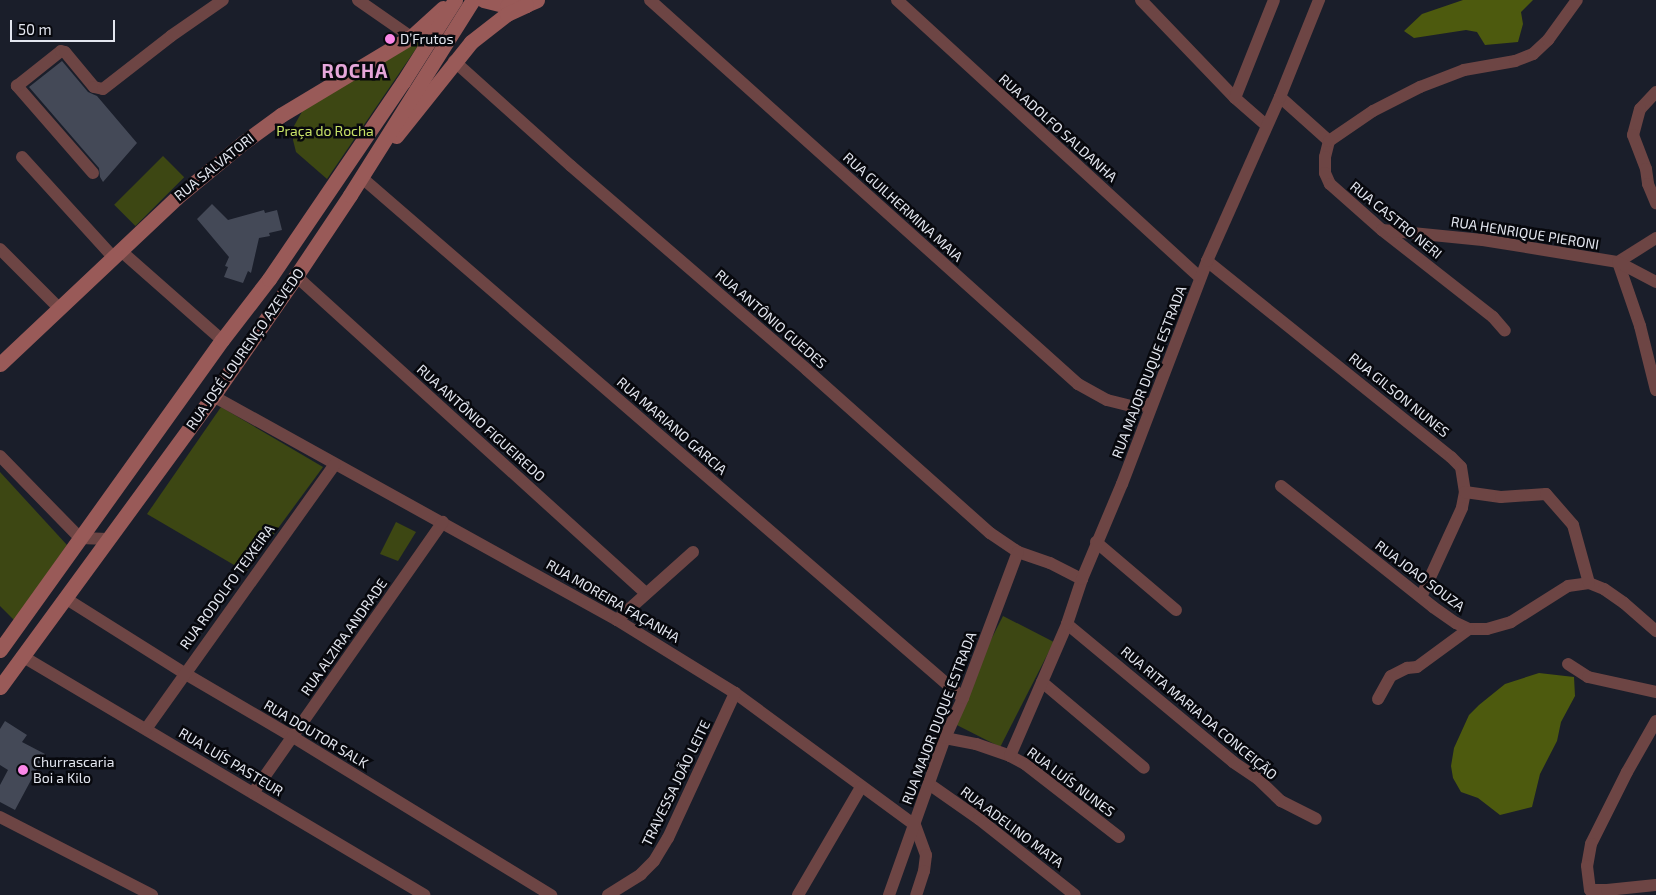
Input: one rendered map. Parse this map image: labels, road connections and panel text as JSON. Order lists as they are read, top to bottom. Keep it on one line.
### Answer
{"streets":{"main road":["RUA SALVATORI","RUA JOSÉ LOURENÇO AZEVEDO"],"street":["RUA ADOLFO SALDANHA","RUA GUILHERMINA MAIA","RUA CASTRO NERI","RUA HENRIQUE PIERONI","RUA ANTÔNIO GUEDES","RUA MAJOR DUQUE ESTRADA","RUA GILSON NUNES","RUA ANTÔNIO FIGUEIREDO","RUA MARIANO GARCIA","RUA JOAO SOUZA","RUA RODOLFO TEIXEIRA","RUA MOREIRA FAÇANHA","RUA ALZIRA ANDRADE","RUA RITA MARIA DA CONCEIÇÃO","RUA DOUTOR SALK","RUA LUÍS PASTEUR","RUA LUÍS NUNES","TRAVESSA JOÃO LEITE","RUA ADELINO MATA"]},"crossings":[["RUA ADOLFO SALDANHA","RUA MAJOR DUQUE ESTRADA"],["RUA GUILHERMINA MAIA","RUA MAJOR DUQUE ESTRADA"],["RUA CASTRO NERI","RUA HENRIQUE PIERONI"],["RUA ANTÔNIO GUEDES","RUA MAJOR DUQUE ESTRADA"],["RUA JOSÉ LOURENÇO AZEVEDO","RUA ANTÔNIO FIGUEIREDO"],["RUA JOSÉ LOURENÇO AZEVEDO","RUA MARIANO GARCIA"],["RUA JOSÉ LOURENÇO AZEVEDO","RUA MOREIRA FAÇANHA"],["RUA JOSÉ LOURENÇO AZEVEDO","RUA DOUTOR SALK"],["RUA JOSÉ LOURENÇO AZEVEDO","RUA LUÍS PASTEUR"],["RUA MAJOR DUQUE ESTRADA","RUA GILSON NUNES"],["RUA MAJOR DUQUE ESTRADA","RUA MARIANO GARCIA"],["RUA MAJOR DUQUE ESTRADA","RUA MOREIRA FAÇANHA"],["RUA MAJOR DUQUE ESTRADA","RUA RITA MARIA DA CONCEIÇÃO"],["RUA MAJOR DUQUE ESTRADA","RUA LUÍS NUNES"],["RUA MAJOR DUQUE ESTRADA","RUA ADELINO MATA"],["RUA GILSON NUNES","RUA JOAO SOUZA"],["RUA RODOLFO TEIXEIRA","RUA MOREIRA FAÇANHA"],["RUA RODOLFO TEIXEIRA","RUA DOUTOR SALK"],["RUA RODOLFO TEIXEIRA","RUA LUÍS PASTEUR"],["RUA MOREIRA FAÇANHA","RUA ALZIRA ANDRADE"],["RUA MOREIRA FAÇANHA","TRAVESSA JOÃO LEITE"],["RUA ALZIRA ANDRADE","RUA DOUTOR SALK"],["RUA ALZIRA ANDRADE","RUA LUÍS PASTEUR"]],"districts":["ROCHA"],"parks":["Praça do Rocha"],"places":["D’Frutos","Churrascaria Boi a Kilo"],"scale_bar":"50 m"}
